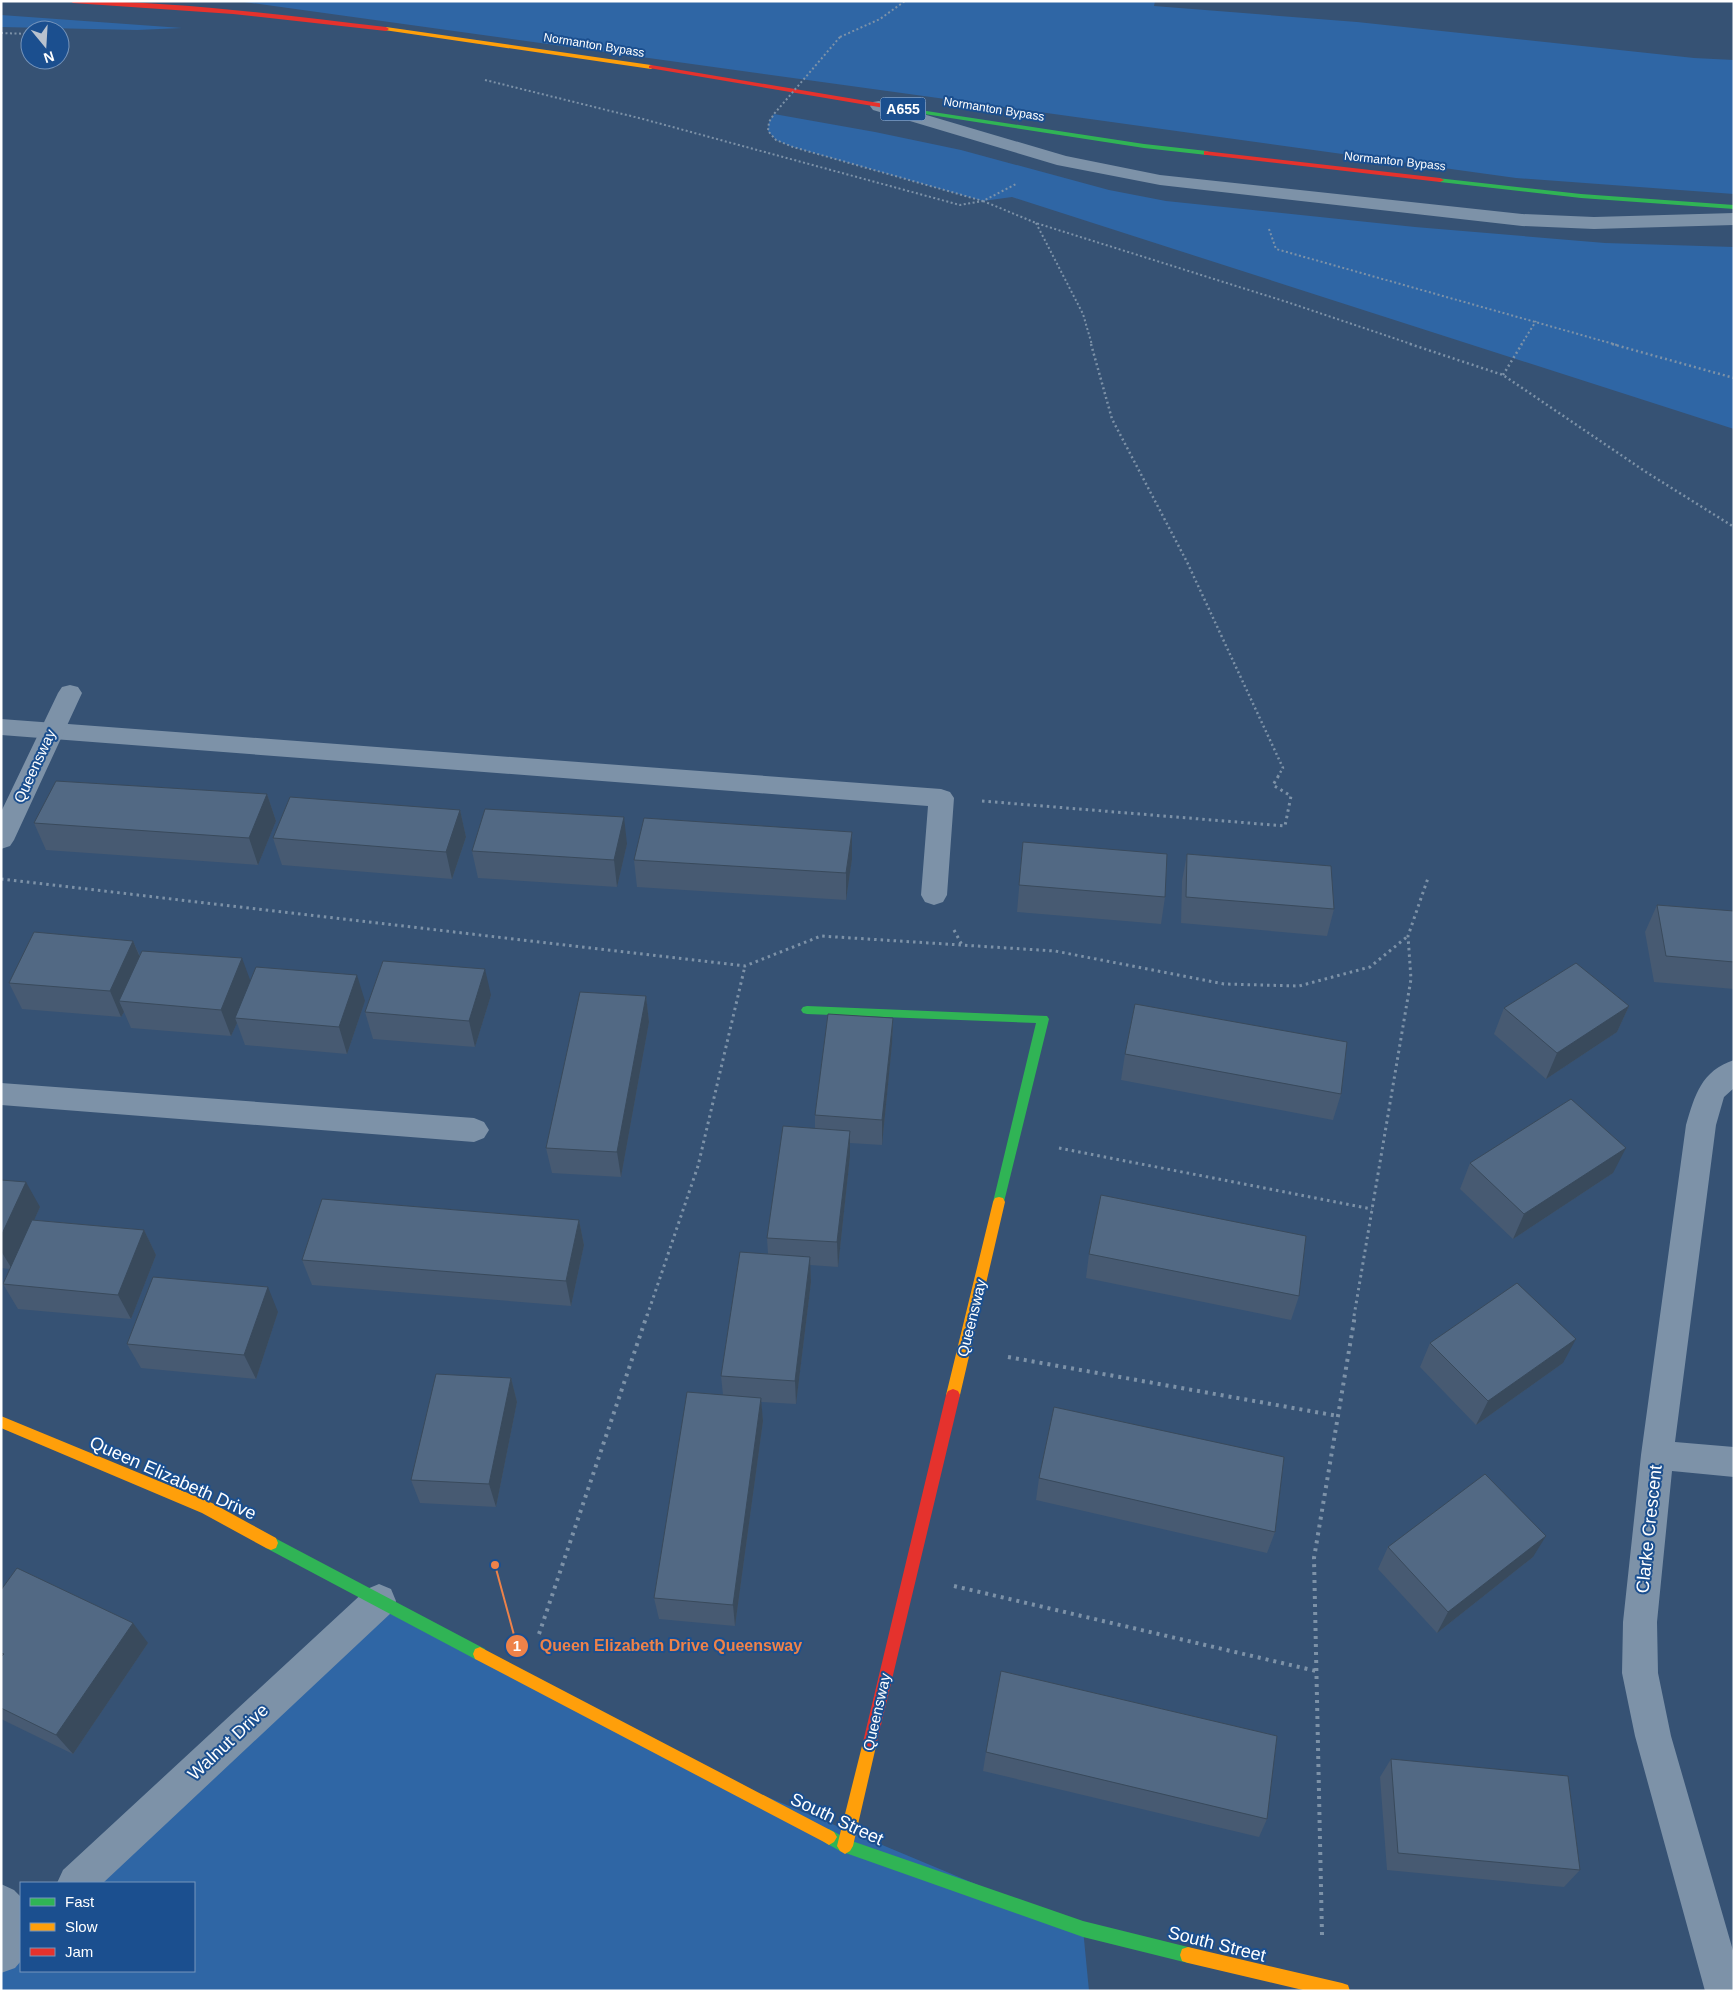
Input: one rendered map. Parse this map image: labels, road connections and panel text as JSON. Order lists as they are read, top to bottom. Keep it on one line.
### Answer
{"streets":{"main road":["Normanton Bypass","A655","Queensway","Queen Elizabeth Drive","South Street"],"street":["Clarke Crescent","Walnut Drive"]},"crossings":[["Queensway","South Street"],["Queen Elizabeth Drive","Walnut Drive"],["Queen Elizabeth Drive","South Street"],["Walnut Drive","South Street"]],"places":["Queen Elizabeth Drive Queensway"],"legend":["Fast","Slow","Jam"],"north":"bottom"}
